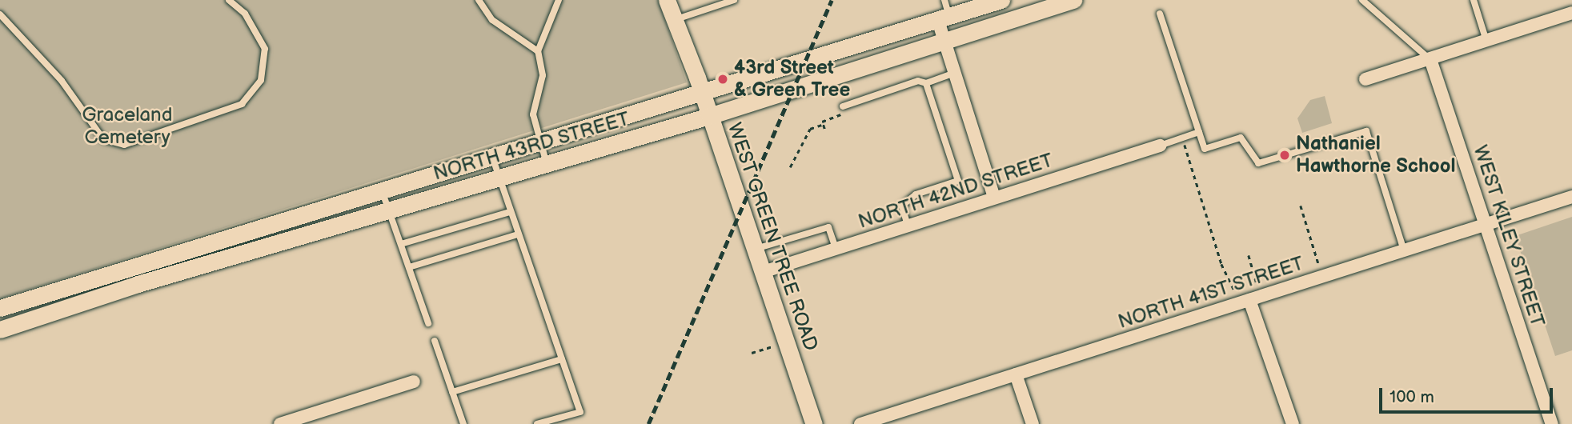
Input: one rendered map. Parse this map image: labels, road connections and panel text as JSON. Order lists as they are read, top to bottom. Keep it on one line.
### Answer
{"streets":{"main road":["NORTH 43RD STREET","WEST GREEN TREE ROAD"],"street":["NORTH 42ND STREET","WEST KILEY STREET","NORTH 41ST STREET"]},"crossings":[["NORTH 43RD STREET","WEST GREEN TREE ROAD"],["NORTH 42ND STREET","WEST GREEN TREE ROAD"],["WEST KILEY STREET","NORTH 41ST STREET"]],"parks":["Graceland Cemetery"],"places":["43rd Street & Green Tree","Nathaniel Hawthorne School"],"scale_bar":"100 m"}
